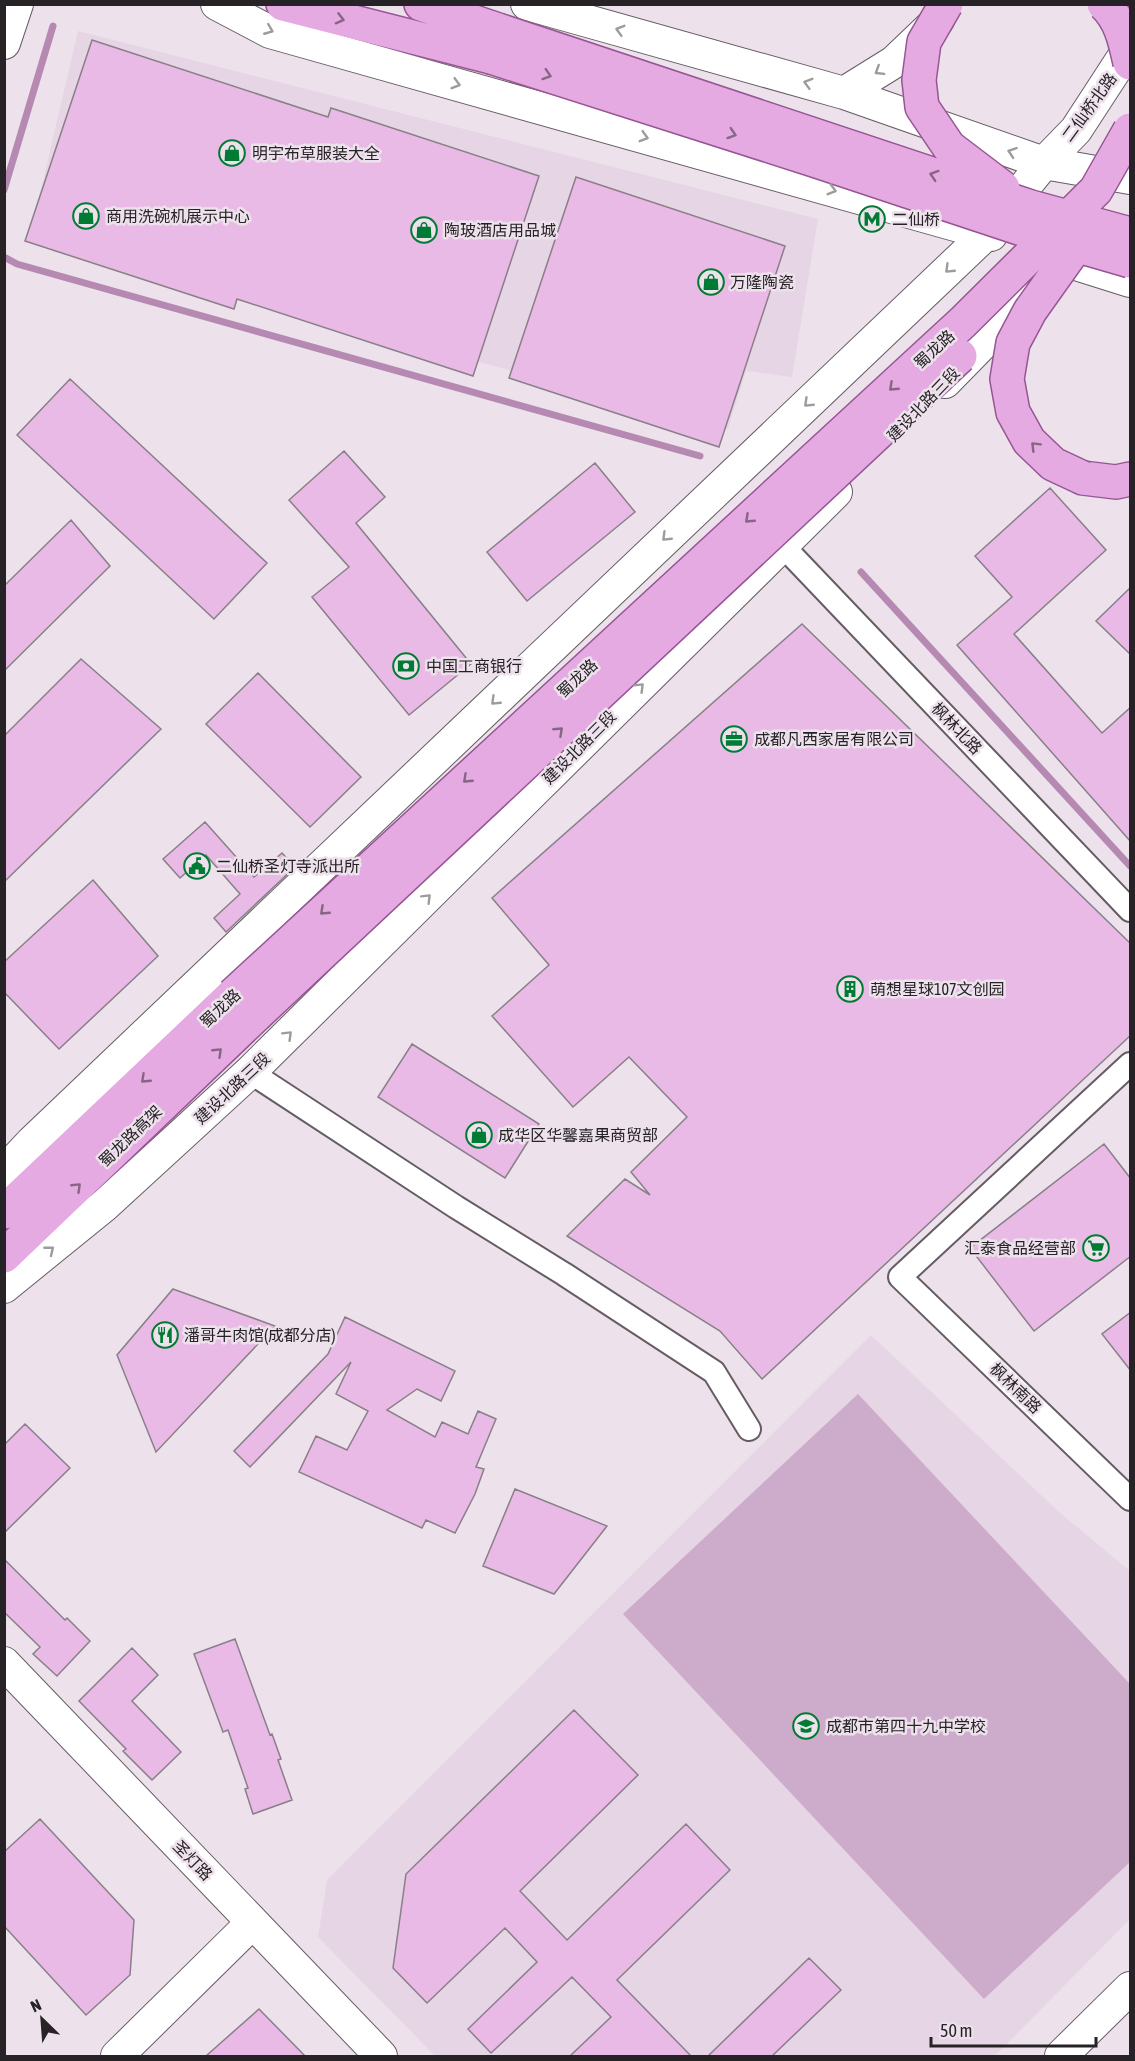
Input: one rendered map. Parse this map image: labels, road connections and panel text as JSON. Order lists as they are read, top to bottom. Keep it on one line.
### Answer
{"streets":{"main road":["二仙桥北路","蜀龙路","建设北路三段","蜀龙路高架","圣灯路"],"street":["枫林北路","枫林南路"]},"crossings":[["蜀龙路","建设北路三段"],["蜀龙路","蜀龙路高架"],["建设北路三段","枫林北路"]],"places":{"shop":["明宇布草服装大全","商用洗碗机展示中心","陶玻酒店用品城","万隆陶瓷","成华区华馨嘉果商贸部"],"metro station":["二仙桥"],"bank":["中国工商银行"],"office":["成都凡西家居有限公司"],"public building":["二仙桥圣灯寺派出所"],"building":["萌想星球107文创园"],"supermarket":["汇泰食品经营部"],"restaurant":["潘哥牛肉馆(成都分店)"],"school or university":["成都市第四十九中学校"]},"scale_bar":"50 m","north":"top left"}
